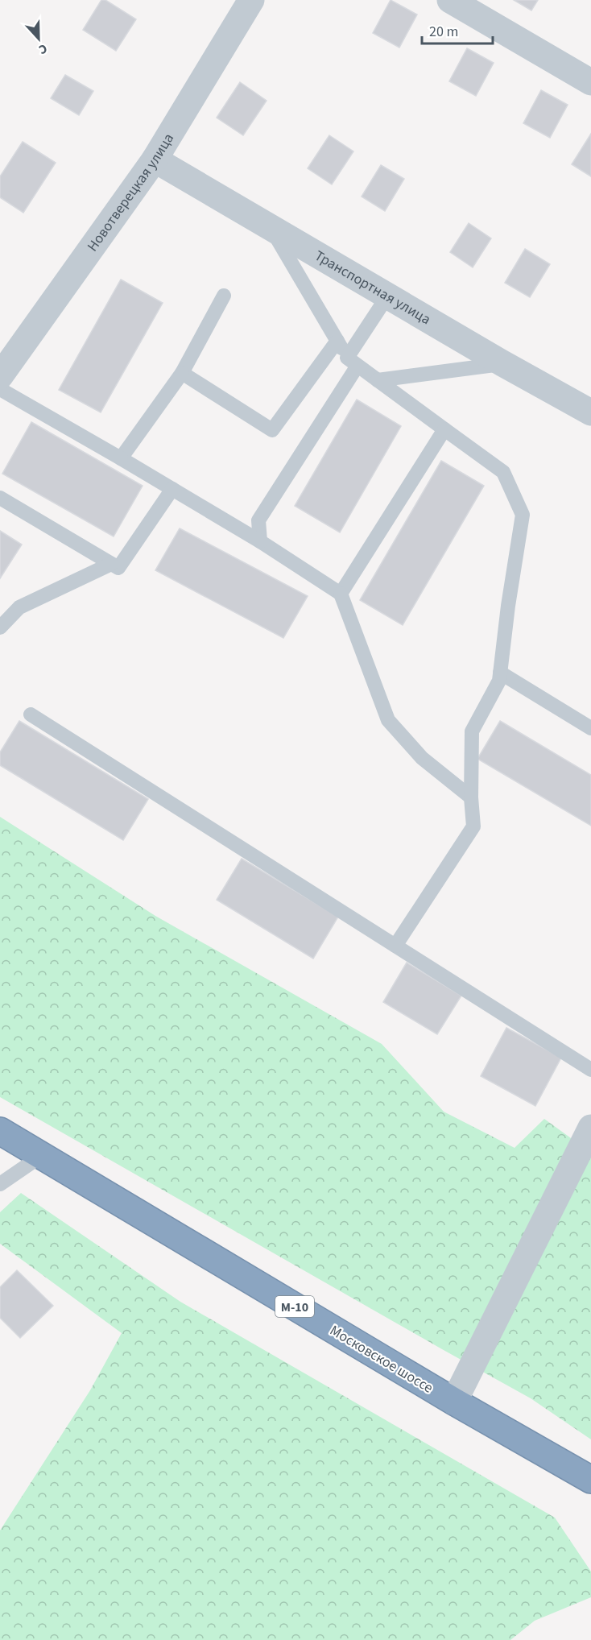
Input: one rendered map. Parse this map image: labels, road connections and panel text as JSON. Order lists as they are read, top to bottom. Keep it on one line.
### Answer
{"streets":{"highway":["М-10","Московское шоссе"],"street":["Новотверецкая улица","Транспортная улица"]},"crossings":[["Новотверецкая улица","Транспортная улица"]],"scale_bar":"20 m","north":"bottom"}
